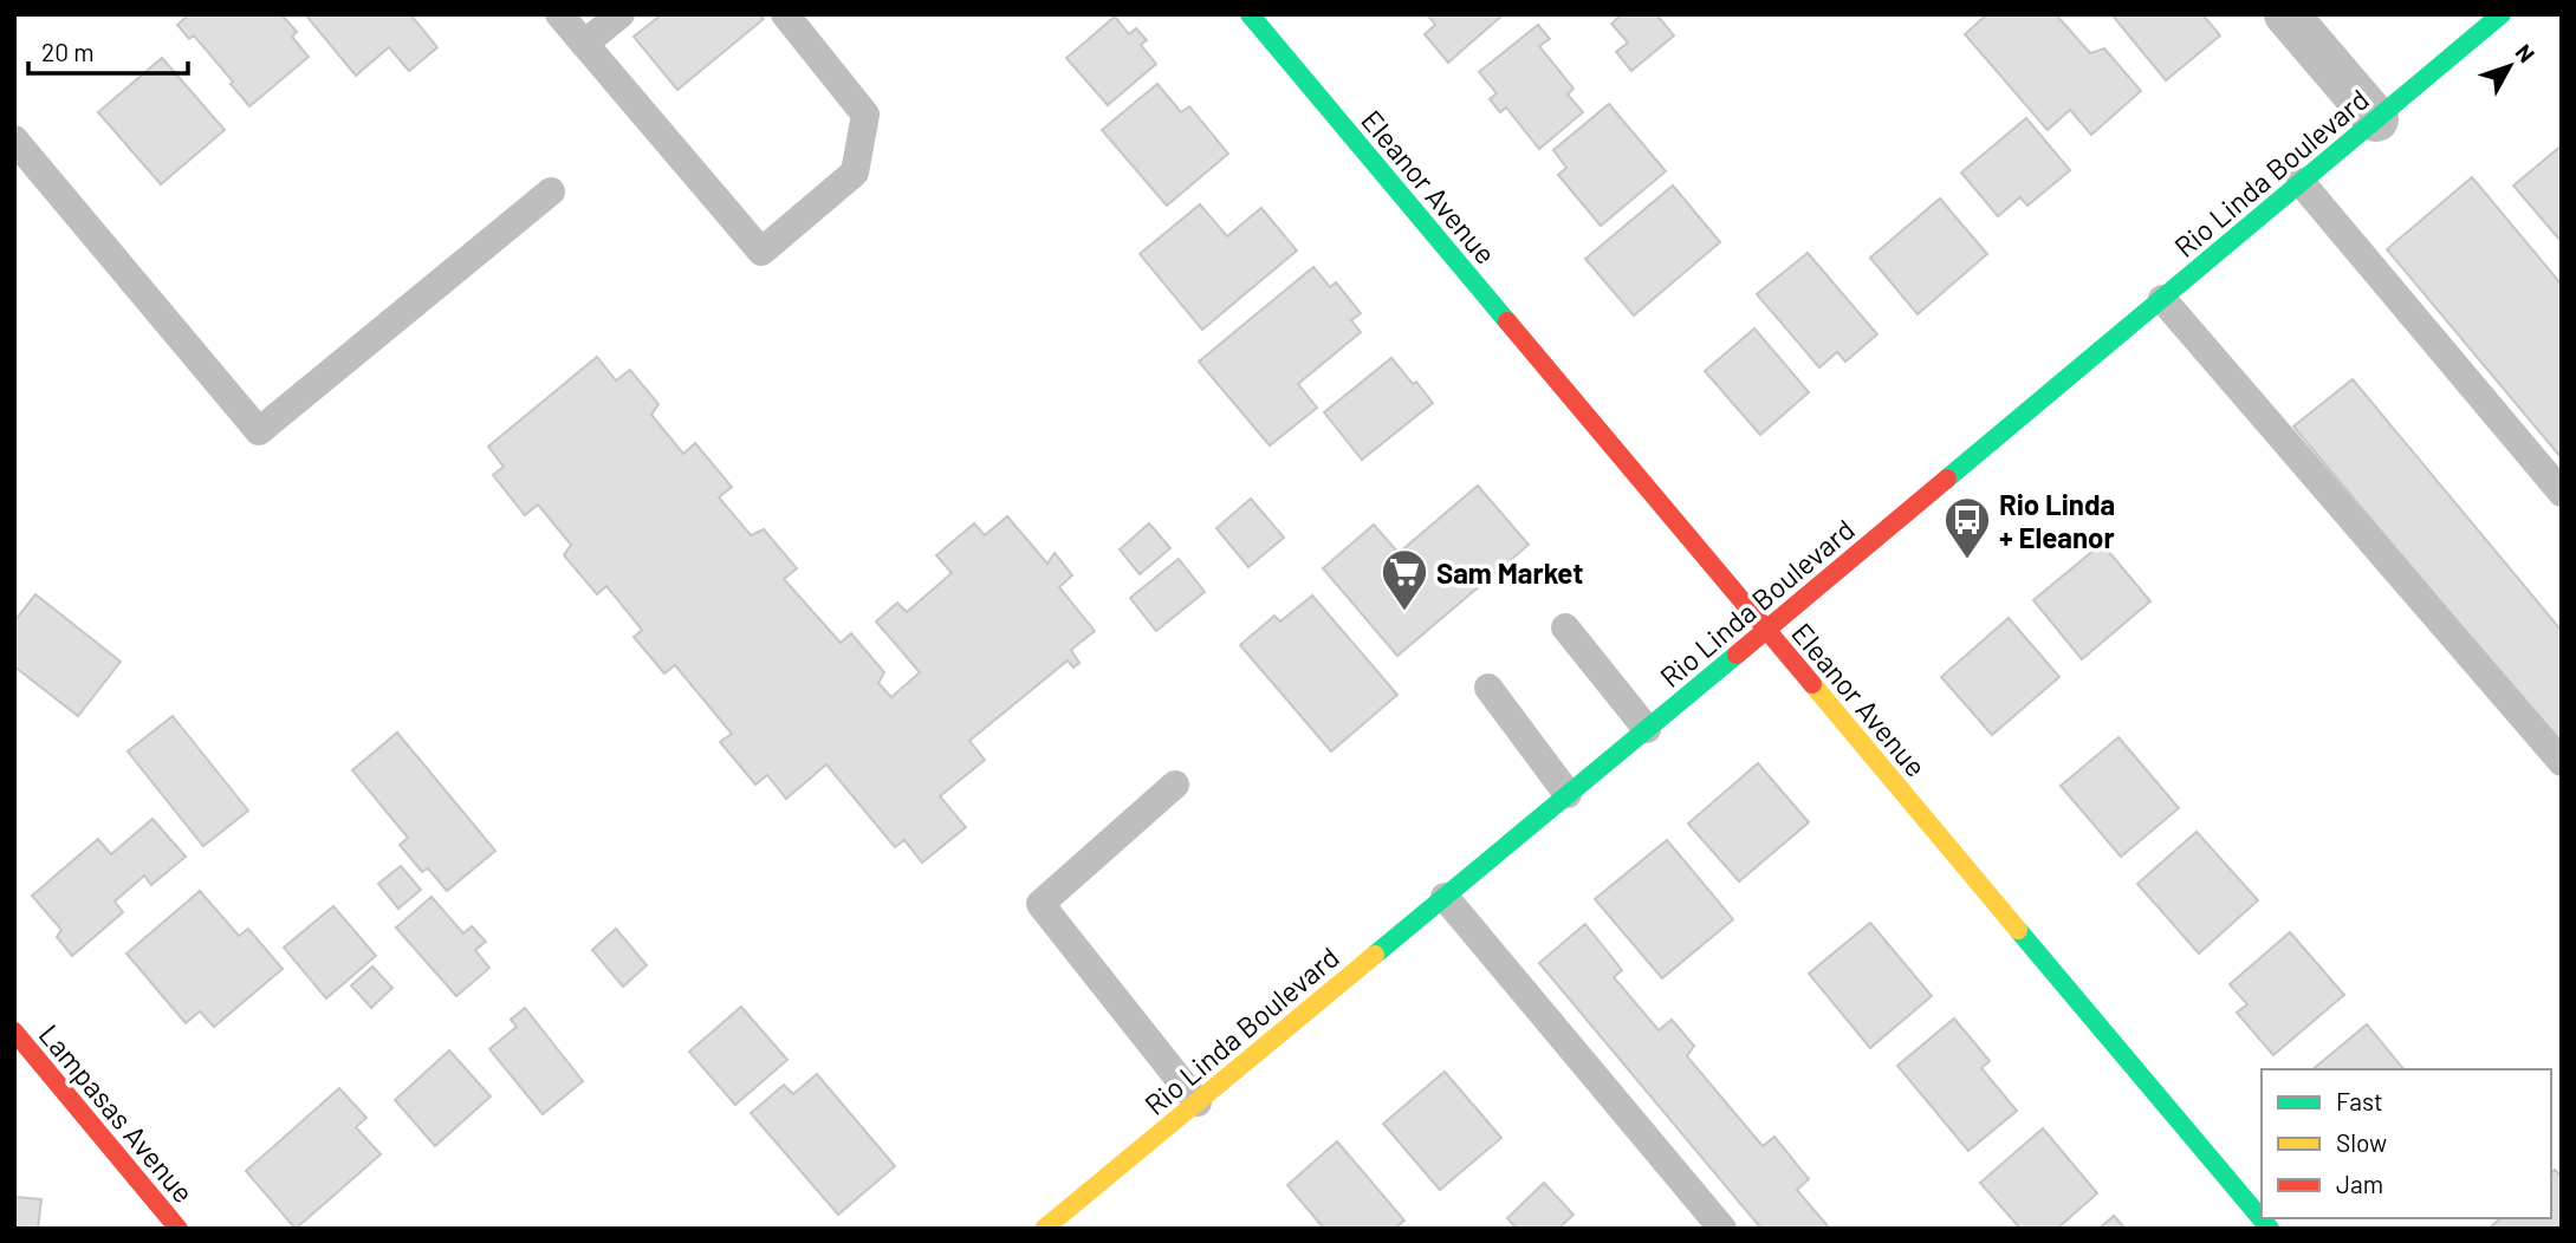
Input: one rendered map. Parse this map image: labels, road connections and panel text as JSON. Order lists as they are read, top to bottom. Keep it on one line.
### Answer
{"streets":{"main road":["Rio Linda Boulevard","Eleanor Avenue","Lampasas Avenue"]},"crossings":[["Rio Linda Boulevard","Eleanor Avenue"]],"places":{"bus stop":["Rio Linda + Eleanor"],"supermarket":["Sam Market"]},"legend":["Fast","Slow","Jam"],"scale_bar":"20 m","north":"top right"}
